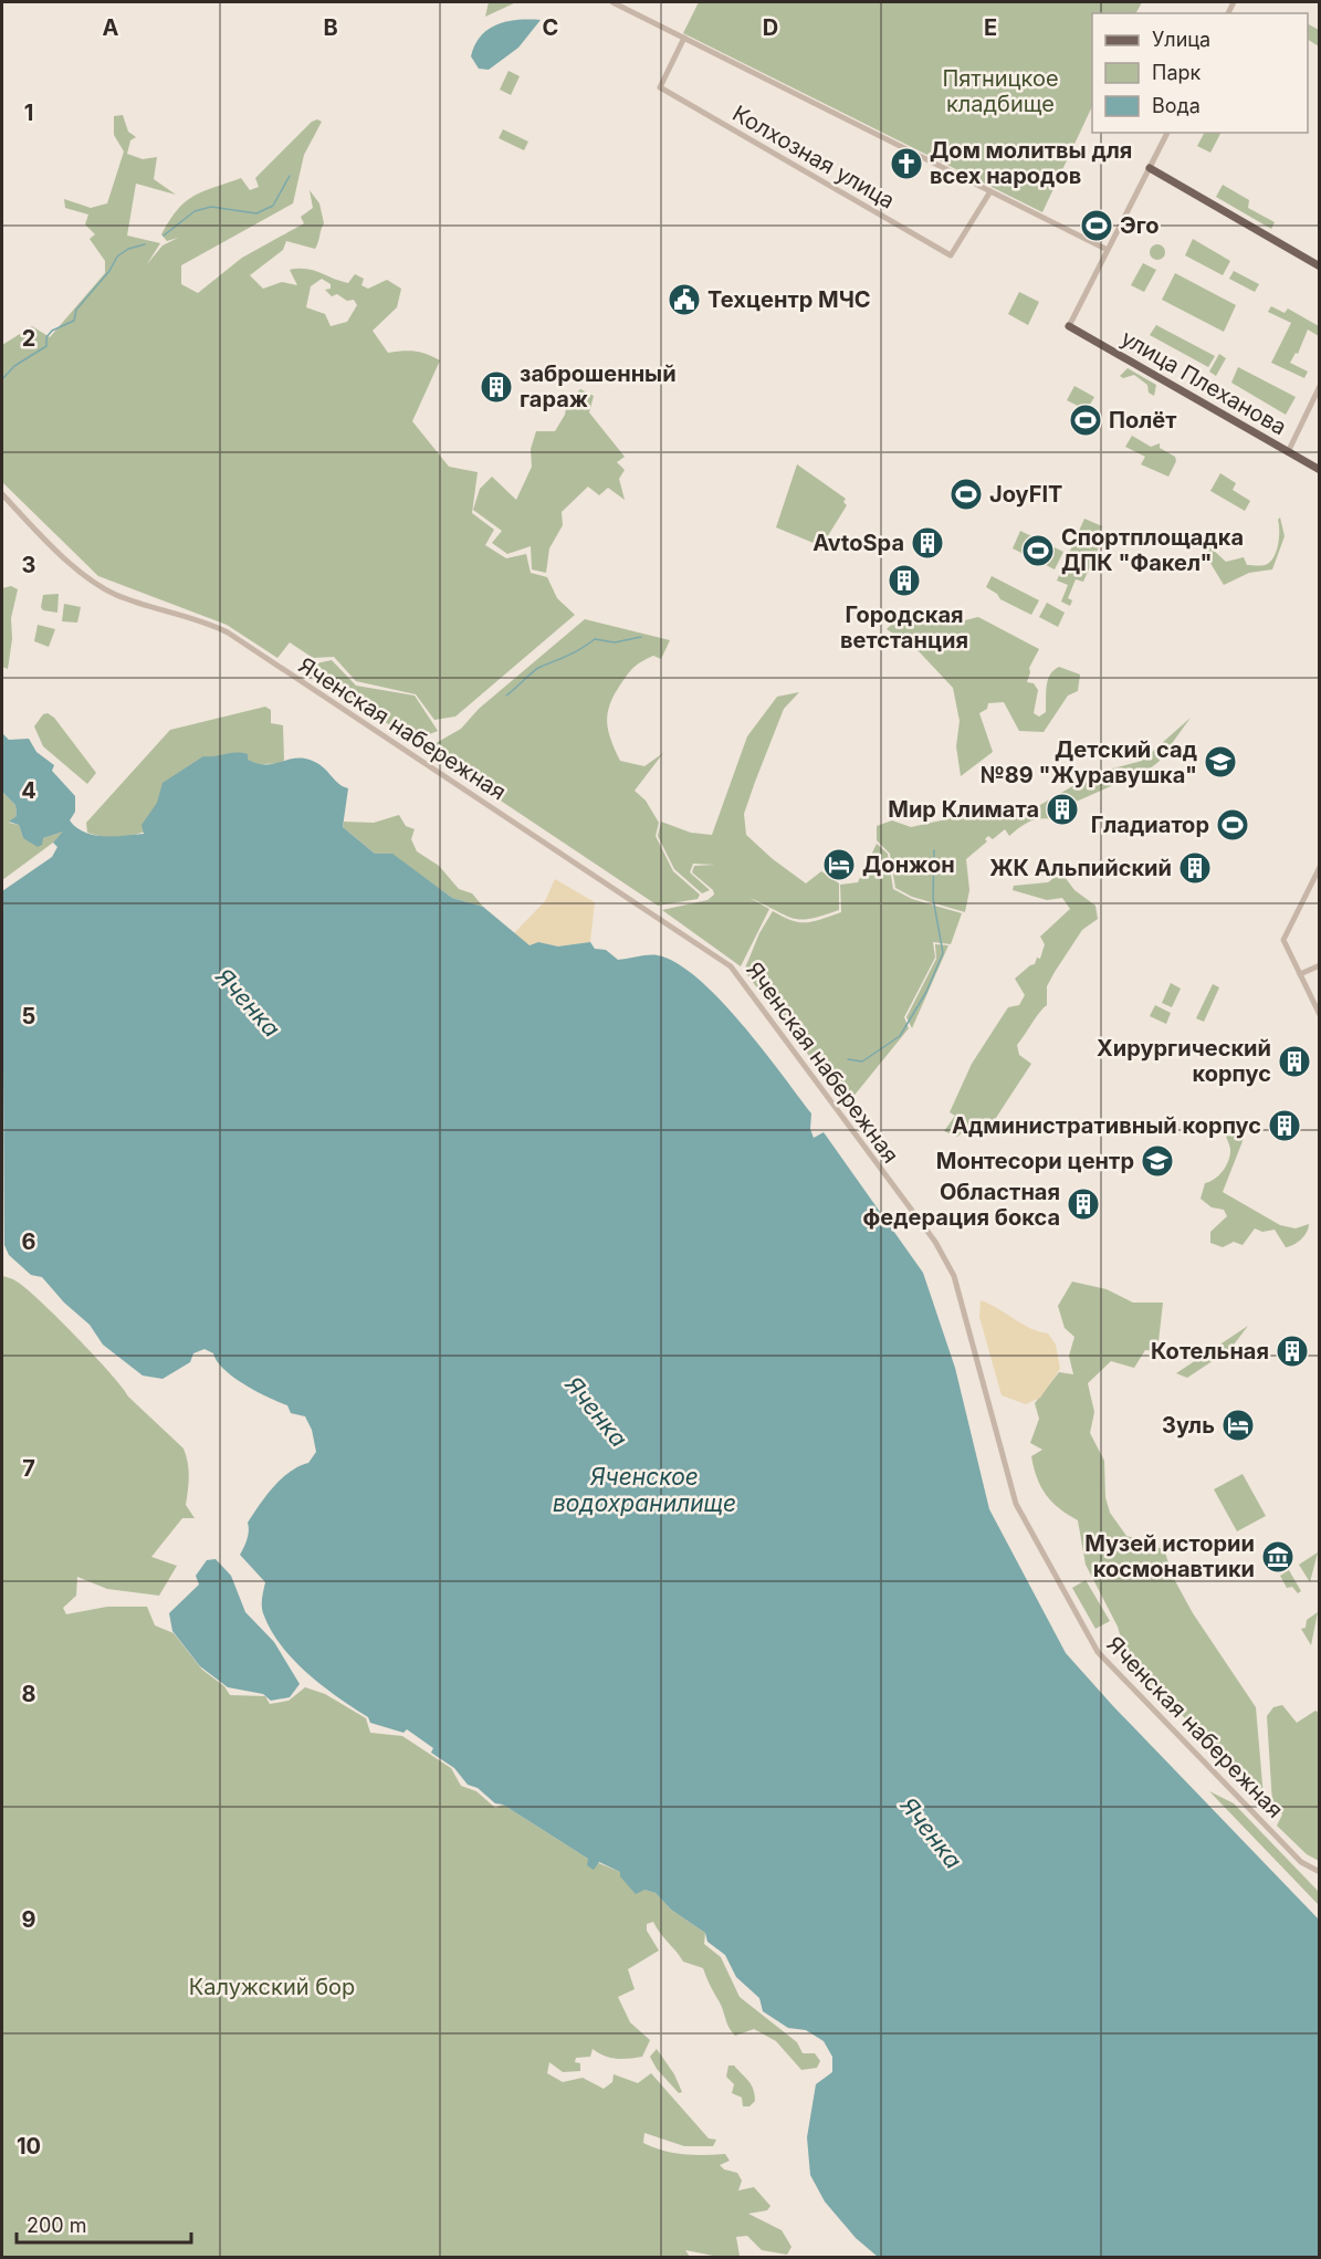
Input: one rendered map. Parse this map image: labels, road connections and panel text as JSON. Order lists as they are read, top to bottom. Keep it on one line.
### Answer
{"streets":{"main road":["улица Плеханова"],"street":["Колхозная улица","Яченская набережная"]},"water":["Яченка","Яченское водохранилище"],"parks":["Пятницкое кладбище","Калужский бор"],"places":{"church":["Дом молитвы для всех народов"],"sports":["Эго","Полёт","JoyFIT","Спортплощадка ДПК \"Факел\"","Гладиатор"],"public building":["Техцентр МЧС"],"building":["заброшенный гараж","AvtoSpa","Городская ветстанция","Мир Климата","ЖК Альпийский","Хирургический корпус","Административный корпус","Областная федерация бокса","Котельная"],"school or university":["Детский сад №89 \"Журавушка\"","Монтесори центр"],"hotel":["Донжон","Зуль"],"museum":["Музей истории космонавтики"]},"legend":["Улица","Парк","Вода"],"scale_bar":"200 m","grid":{"columns":["A","B","C","D","E"],"rows":["1","2","3","4","5","6","7","8","9","10"]}}
